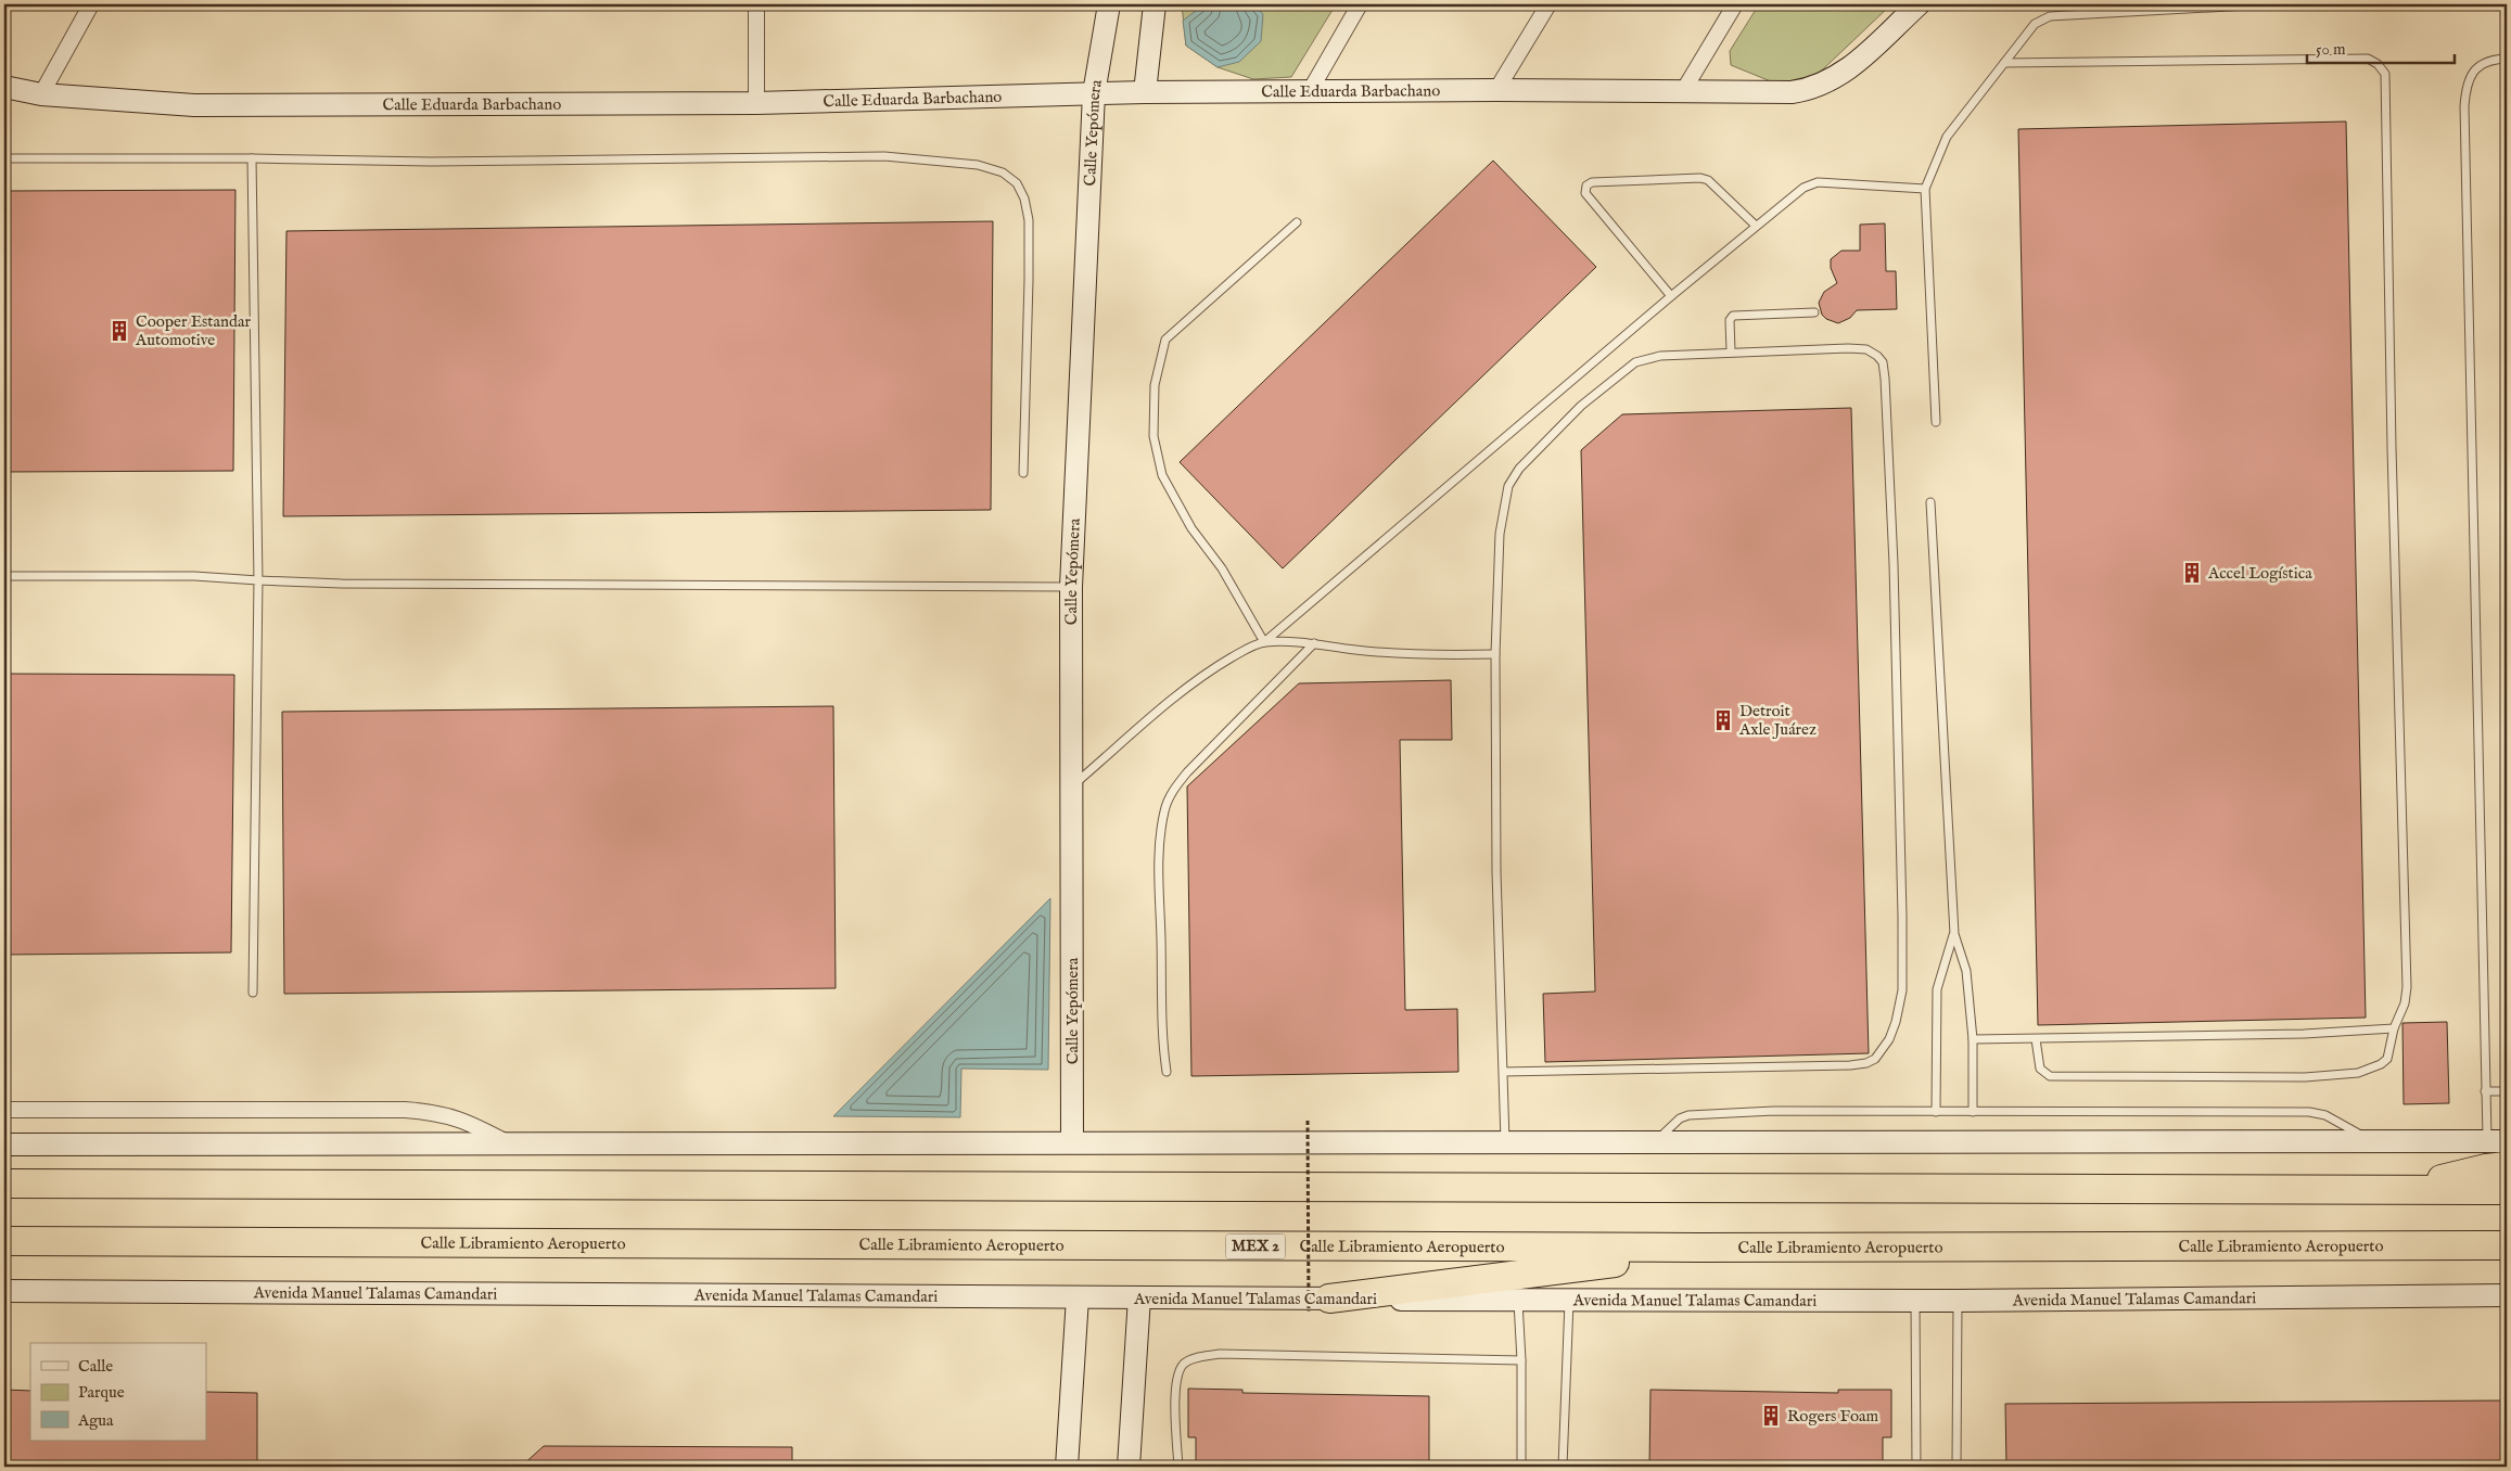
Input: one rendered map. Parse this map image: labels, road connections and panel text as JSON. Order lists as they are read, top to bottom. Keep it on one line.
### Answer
{"streets":{"highway":["Calle Libramiento Aeropuerto","MEX 2"],"main road":["Calle Eduarda Barbachano","Calle Yepómera","Avenida Manuel Talamas Camandari"]},"crossings":[["Calle Eduarda Barbachano","Calle Yepómera"]],"places":{"building":["Cooper Estandar Automotive","Accel Logística","Detroit Axle Juárez","Rogers Foam"]},"legend":["Calle","Parque","Agua"],"scale_bar":"50 m"}
